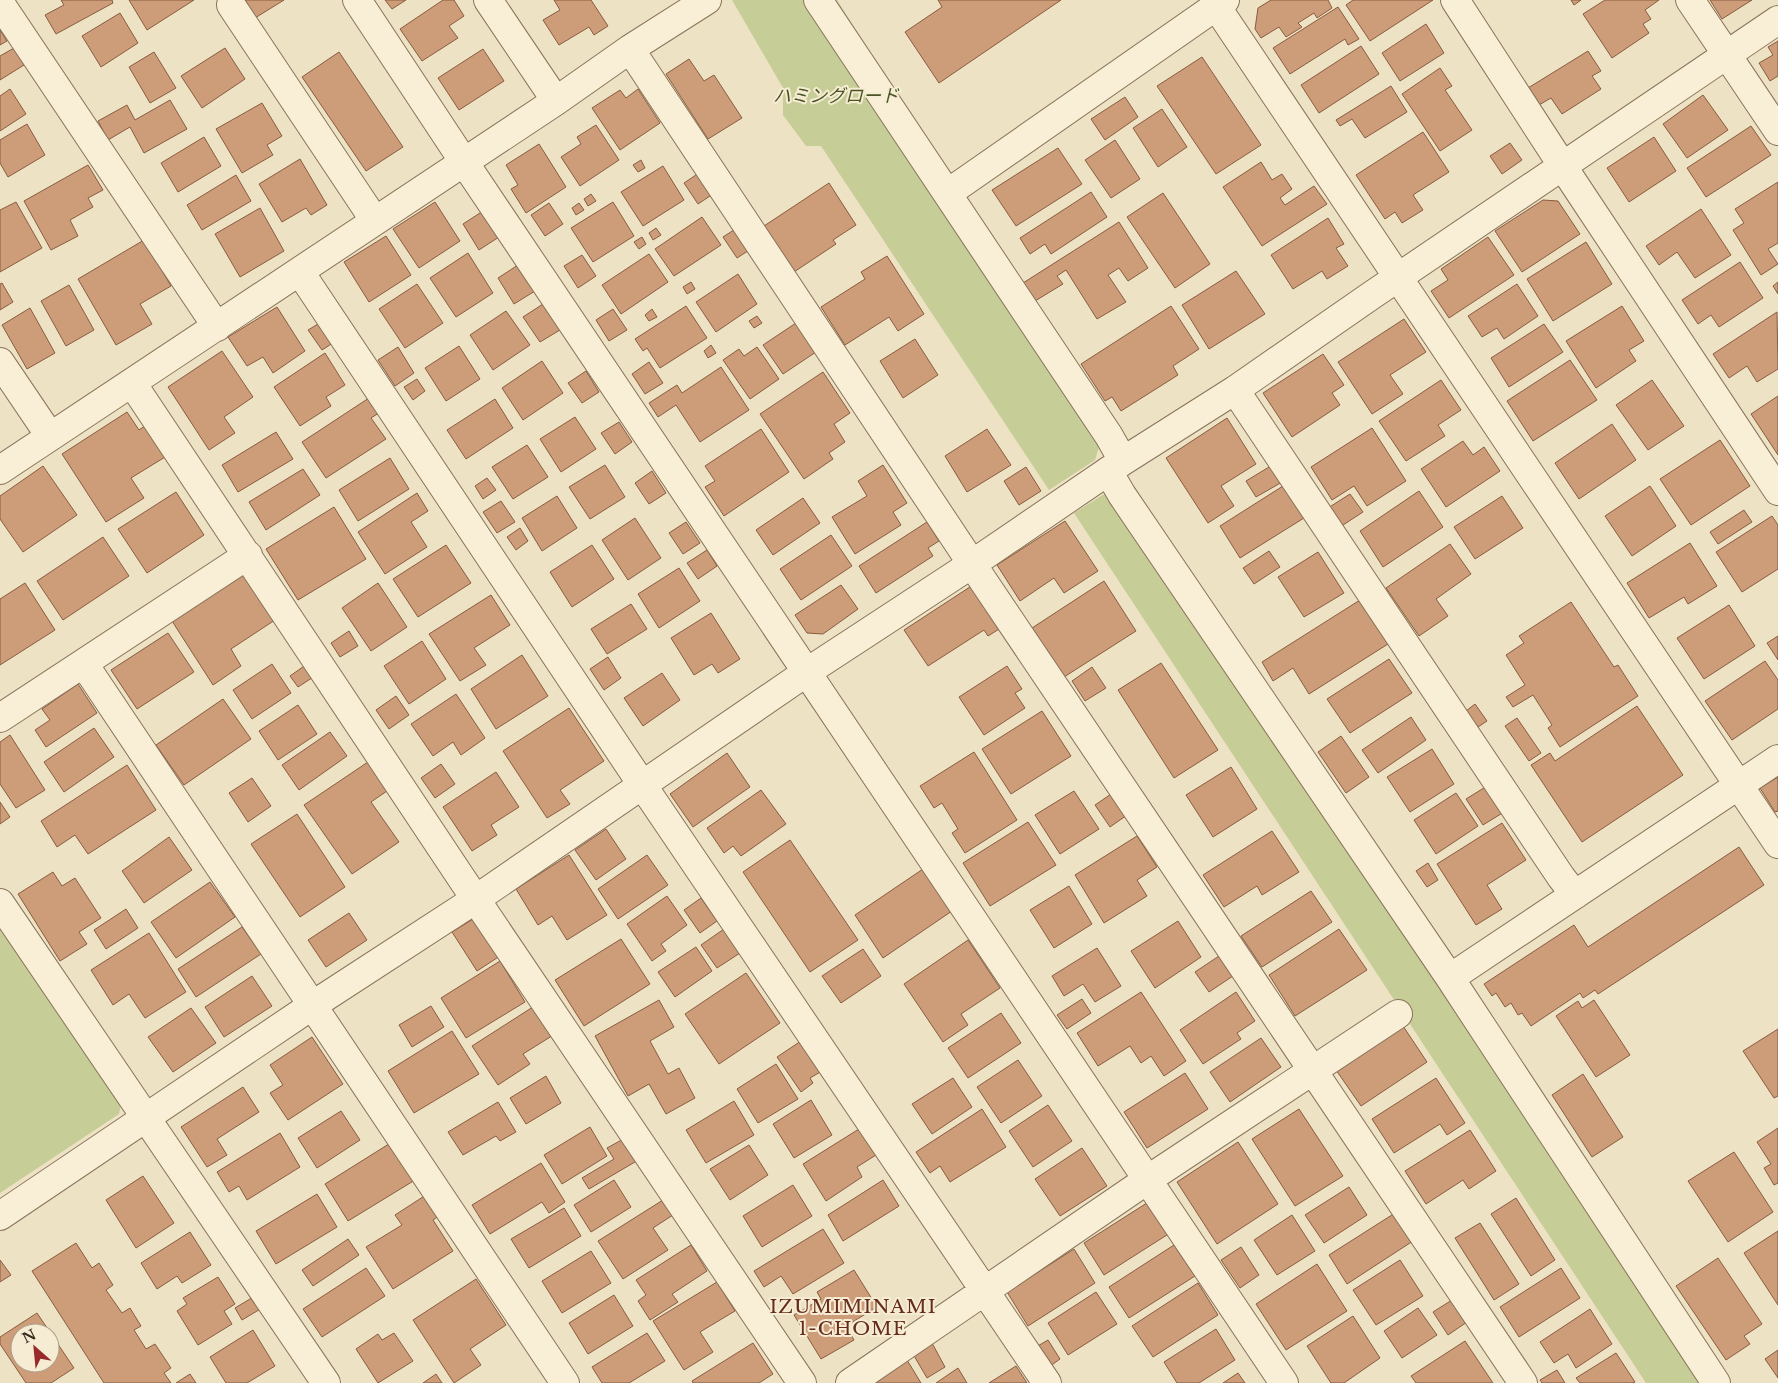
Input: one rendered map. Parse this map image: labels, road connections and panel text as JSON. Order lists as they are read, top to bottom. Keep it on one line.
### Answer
{"districts":["IZUMIMINAMI 1-CHOME"],"parks":["ハミングロード"],"north":"top left"}
